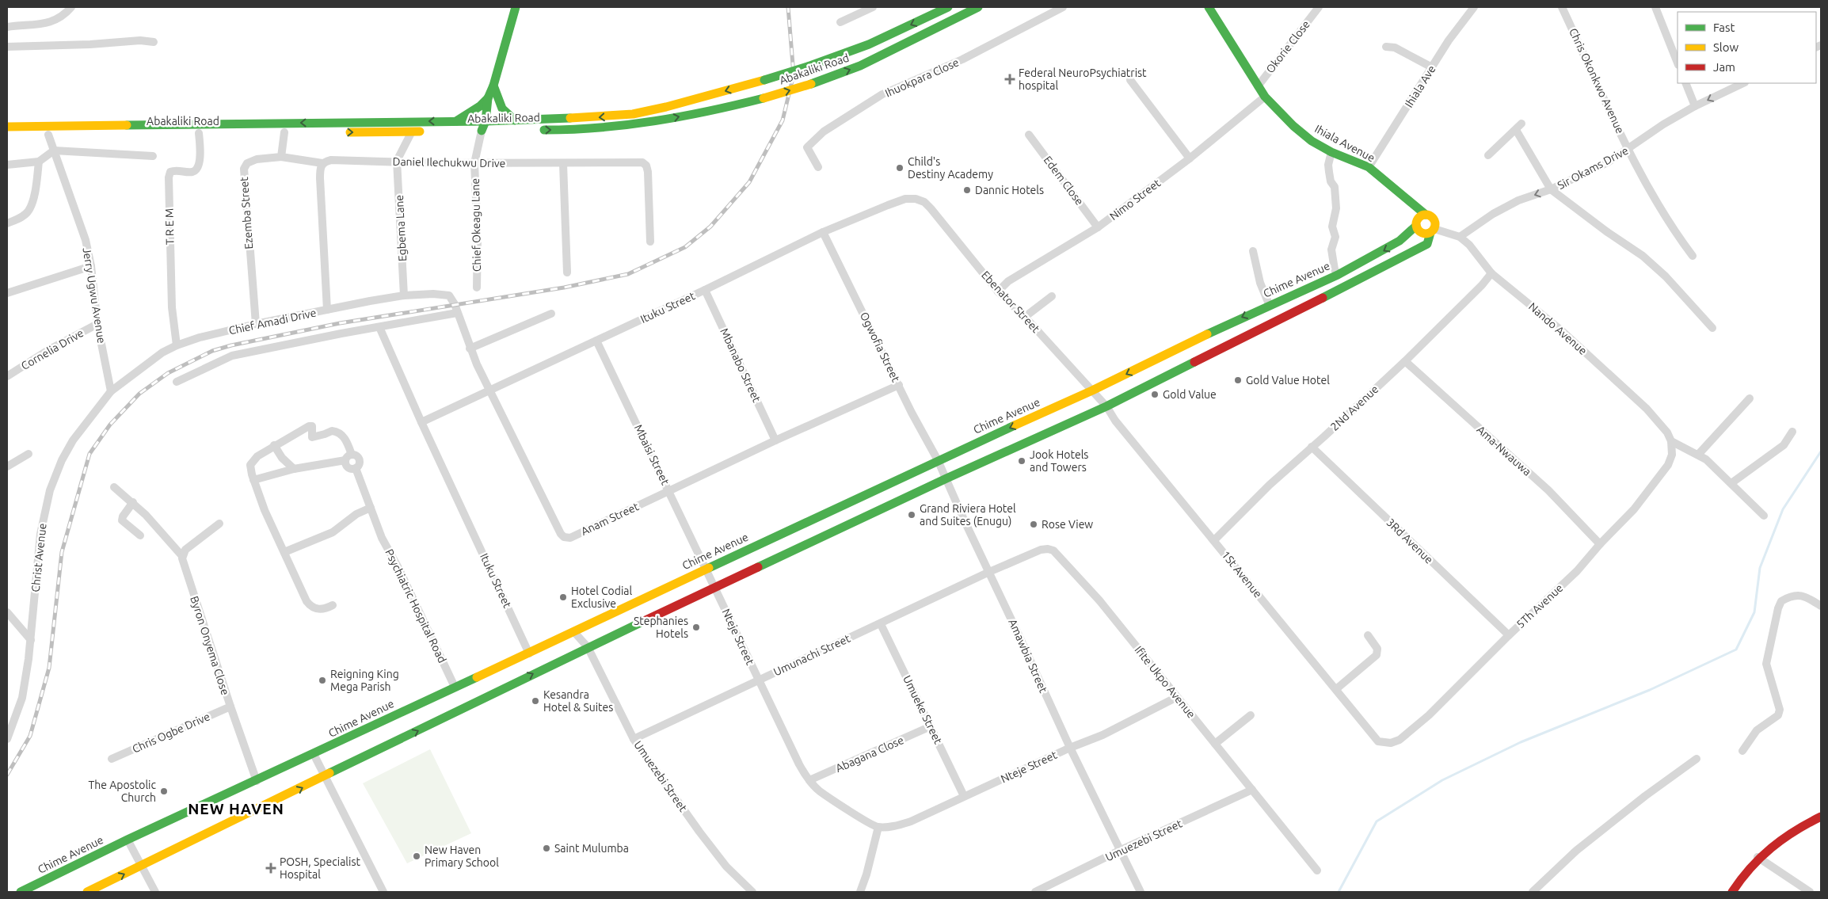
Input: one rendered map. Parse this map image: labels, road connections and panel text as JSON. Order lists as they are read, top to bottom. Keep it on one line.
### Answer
{"streets":{"main road":["Abakaliki Road","Ihiala Avenue","Chime Avenue"],"street":["Okorie Close","Ihuokpara Close","Chris Okonkwo Avenue","Ihiala Ave","Daniel Ilechukwu Drive","Sir Okams Drive","Edem Close","Nimo Street","Ezemba Street","Chief Okeagu Lane","T R E M","Egbema Lane","Jerry Ugwu Avenue","Ebenator Street","Ituku Street","Chief Amadi Drive","Nando Avenue","Ogwofia Street","Cornelia Drive","Mbanabo Street","2Nd Avenue","Ama-Nwauwa","Mbaisi Street","Anam Street","3Rd Avenue","Christ Avenue","1St Avenue","Psychiatric Hospital Road","5Th Avenue","Nteje Street","Byron Onyema Close","Umunachi Street","Amawbia Street","Ifite Ukpo Avenue","Umueke Street","Chris Ogbe Drive","Abagana Close","Umuezebi Street"]},"crossings":[["Okorie Close","Ihiala Avenue"],["Abakaliki Road","Chief Okeagu Lane"],["Abakaliki Road","T R E M"],["Abakaliki Road","Jerry Ugwu Avenue"],["Chris Okonkwo Avenue","Sir Okams Drive"],["Ihiala Ave","Ihiala Avenue"],["Ihiala Avenue","Nimo Street"],["Ihiala Avenue","Chime Avenue"],["Ihiala Avenue","Nando Avenue"],["Daniel Ilechukwu Drive","Ezemba Street"],["Daniel Ilechukwu Drive","Chief Okeagu Lane"],["Daniel Ilechukwu Drive","Egbema Lane"],["Sir Okams Drive","Nando Avenue"],["Edem Close","Nimo Street"],["Nimo Street","Ebenator Street"],["Ezemba Street","Chief Amadi Drive"],["T R E M","Chief Amadi Drive"],["Egbema Lane","Chief Amadi Drive"],["Chime Avenue","Ebenator Street"],["Chime Avenue","Ituku Street"],["Chime Avenue","Nando Avenue"],["Chime Avenue","Ogwofia Street"],["Chime Avenue","Mbaisi Street"],["Chime Avenue","Psychiatric Hospital Road"],["Chime Avenue","Byron Onyema Close"],["Chime Avenue","Amawbia Street"],["Chime Avenue","Umuezebi Street"],["Jerry Ugwu Avenue","Chief Amadi Drive"],["Jerry Ugwu Avenue","Cornelia Drive"],["Jerry Ugwu Avenue","Christ Avenue"],["Ebenator Street","Ituku Street"],["Ebenator Street","1St Avenue"],["Ituku Street","Ogwofia Street"],["Ituku Street","Mbanabo Street"],["Ituku Street","Mbaisi Street"],["Ituku Street","Anam Street"],["Chief Amadi Drive","Anam Street"],["Chief Amadi Drive","Christ Avenue"],["Nando Avenue","2Nd Avenue"],["Nando Avenue","5Th Avenue"],["Ogwofia Street","Anam Street"],["Ogwofia Street","Amawbia Street"],["Mbanabo Street","Anam Street"],["2Nd Avenue","Ama-Nwauwa"],["2Nd Avenue","3Rd Avenue"],["2Nd Avenue","1St Avenue"],["Ama-Nwauwa","5Th Avenue"],["Mbaisi Street","Anam Street"],["Mbaisi Street","Nteje Street"],["3Rd Avenue","5Th Avenue"],["1St Avenue","5Th Avenue"],["Nteje Street","Umunachi Street"],["Nteje Street","Amawbia Street"],["Nteje Street","Ifite Ukpo Avenue"],["Nteje Street","Umueke Street"],["Nteje Street","Abagana Close"],["Byron Onyema Close","Chris Ogbe Drive"],["Umunachi Street","Amawbia Street"],["Umunachi Street","Ifite Ukpo Avenue"],["Umunachi Street","Umueke Street"],["Umunachi Street","Umuezebi Street"],["Amawbia Street","Ifite Ukpo Avenue"],["Amawbia Street","Umuezebi Street"],["Ifite Ukpo Avenue","Umuezebi Street"],["Umueke Street","Abagana Close"]],"one_way":["Sir Okams Drive"],"districts":["NEW HAVEN"],"places":{"health":["Federal NeuroPsychiatrist hospital","POSH, Specialist Hospital"],"other":["Child's Destiny Academy","Dannic Hotels","Gold Value Hotel","Gold Value","Jook Hotels and Towers","Grand Riviera Hotel and Suites (Enugu)","Rose View","Hotel Codial Exclusive","Stephanies Hotels","Reigning King Mega Parish","Kesandra Hotel & Suites","The Apostolic Church","Saint Mulumba","New Haven Primary School"]},"legend":["Fast","Slow","Jam"]}
